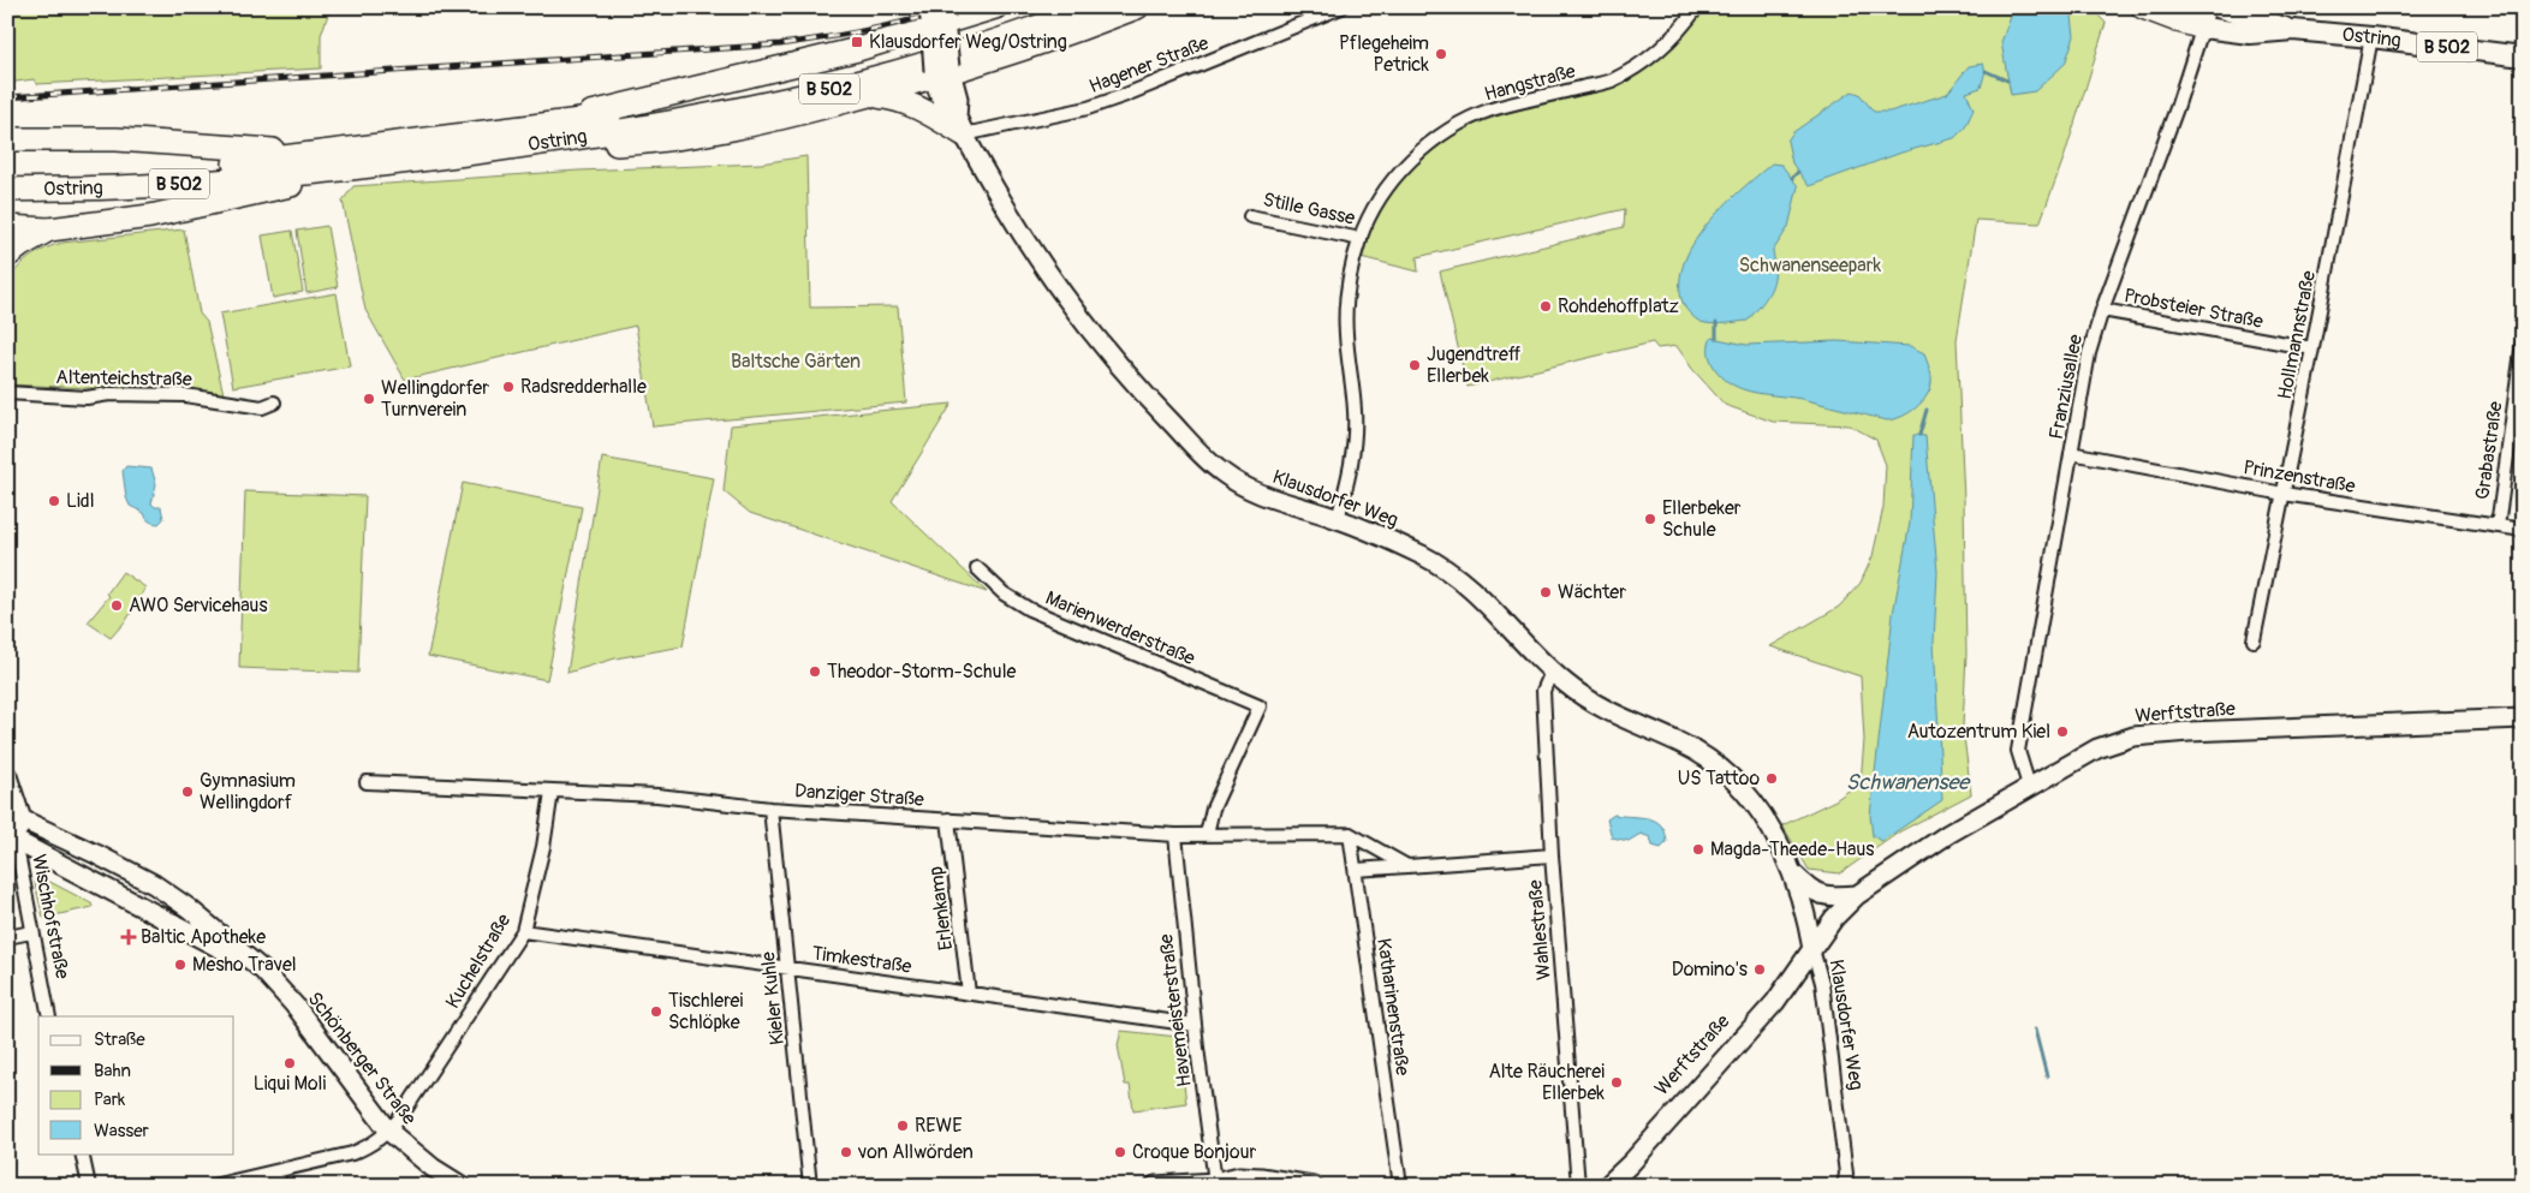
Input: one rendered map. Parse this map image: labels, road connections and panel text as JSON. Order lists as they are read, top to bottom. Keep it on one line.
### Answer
{"streets":{"highway":["Ostring","B 502"],"main road":["Klausdorfer Weg","Werftstraße","Schönberger Straße"],"street":["Hagener Straße","Hangstraße","Stille Gasse","Probsteier Straße","Hollmannstraße","Altenteichstraße","Franziusallee","Grabastraße","Prinzenstraße","Marienwerderstraße","Danziger Straße","Erlenkamp","Wischhofstraße","Wahlestraße","Timkestraße","Kuchelstraße","Kieler Kuhle","Katharinenstraße","Havemeisterstraße"]},"crossings":[["Ostring","Hollmannstraße"],["Ostring","Franziusallee"],["Hagener Straße","Klausdorfer Weg"],["Hangstraße","Stille Gasse"],["Hangstraße","Klausdorfer Weg"],["Probsteier Straße","Hollmannstraße"],["Probsteier Straße","Franziusallee"],["Hollmannstraße","Prinzenstraße"],["Franziusallee","Prinzenstraße"],["Franziusallee","Werftstraße"],["Grabastraße","Prinzenstraße"],["Klausdorfer Weg","Werftstraße"],["Klausdorfer Weg","Wahlestraße"],["Marienwerderstraße","Danziger Straße"],["Danziger Straße","Erlenkamp"],["Danziger Straße","Kuchelstraße"],["Danziger Straße","Kieler Kuhle"],["Danziger Straße","Katharinenstraße"],["Danziger Straße","Havemeisterstraße"],["Erlenkamp","Timkestraße"],["Wischhofstraße","Schönberger Straße"],["Timkestraße","Kuchelstraße"],["Timkestraße","Kieler Kuhle"],["Timkestraße","Havemeisterstraße"],["Kuchelstraße","Schönberger Straße"]],"water":["Schwanensee"],"parks":["Schwanenseepark","Baltsche Gärten"],"places":{"transit":["Klausdorfer Weg/Ostring"],"other":["Pflegeheim Petrick","Rohdehoffplatz","Jugendtreff Ellerbek","Radsredderhalle","Wellingdorfer Turnverein","Lidl","Ellerbeker Schule","Wächter","AWO Servicehaus","Theodor-Storm-Schule","Autozentrum Kiel","US Tattoo","Gymnasium Wellingdorf","Magda-Theede-Haus","Mesho Travel","Domino's","Tischlerei Schlöpke","Liqui Moli","Alte Räucherei Ellerbek","REWE","von Allwörden","Croque Bonjour"],"health":["Baltic Apotheke"]},"legend":["Straße","Bahn","Park","Wasser"]}
